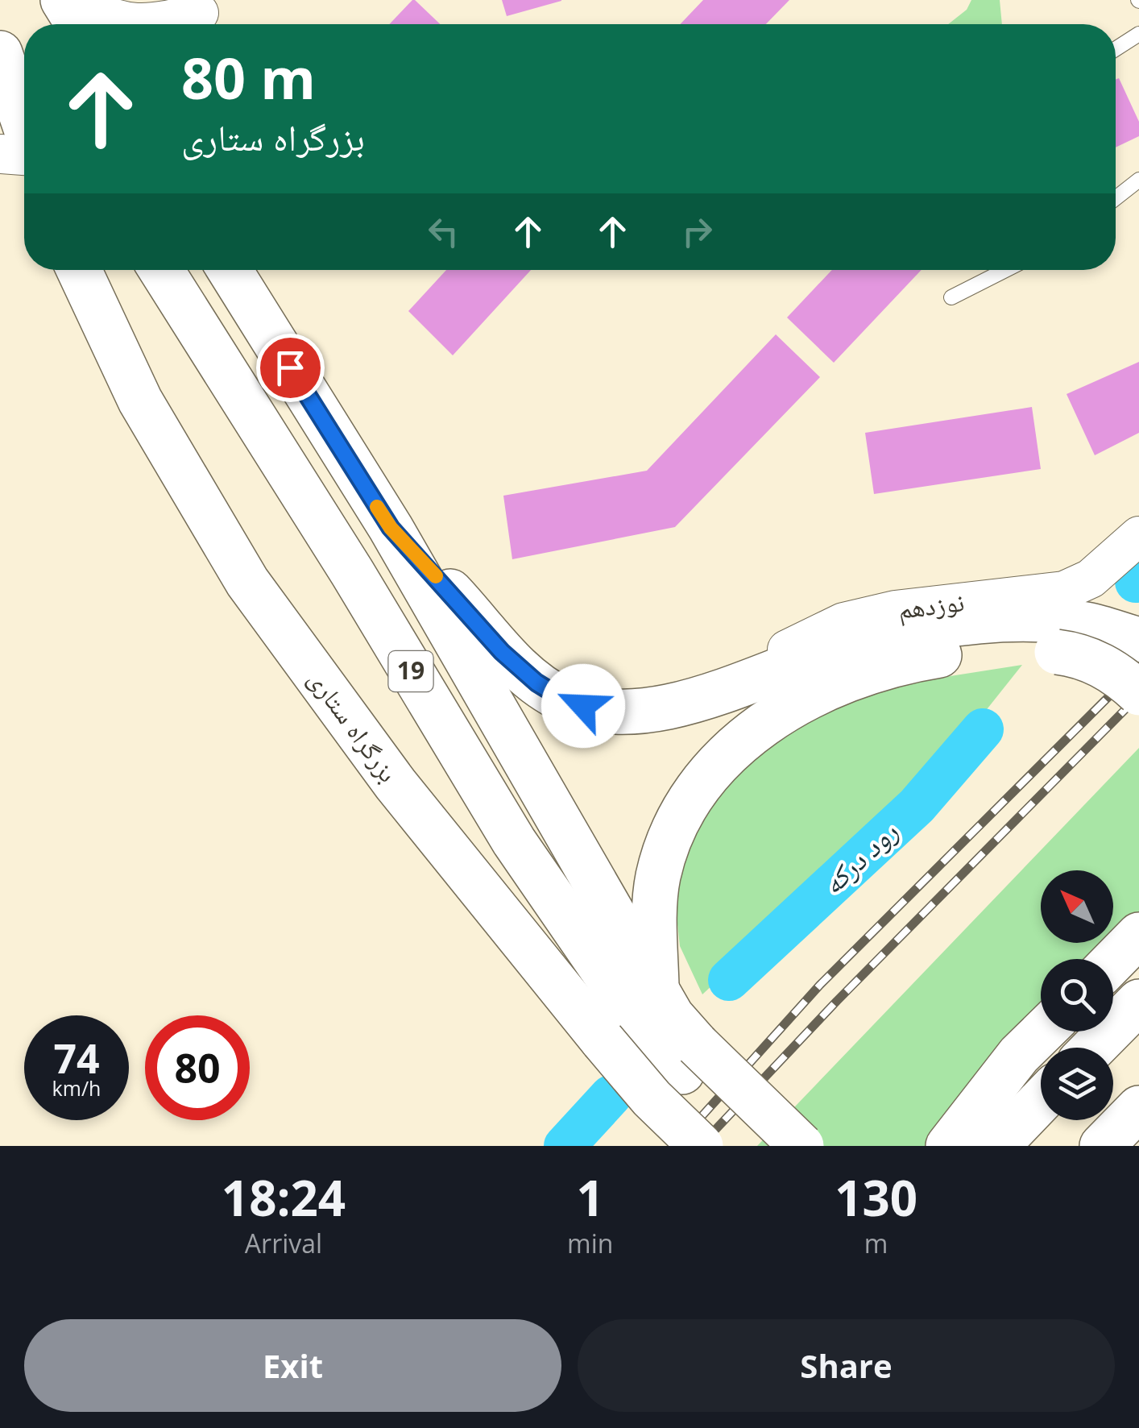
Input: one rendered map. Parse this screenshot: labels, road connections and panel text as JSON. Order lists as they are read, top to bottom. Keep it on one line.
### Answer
{"streets":{"highway":["19","بزرگراه ستاری"],"street":["نوزدهم"]},"water":["رود درکه"],"north":"top left","page":{"turn":["80 m","بزرگراه ستاری"],"speed":"74 km/h","limit":"80","eta":["18:24","Arrival","1","min","130","m"],"buttons":["Exit","Share"]}}
